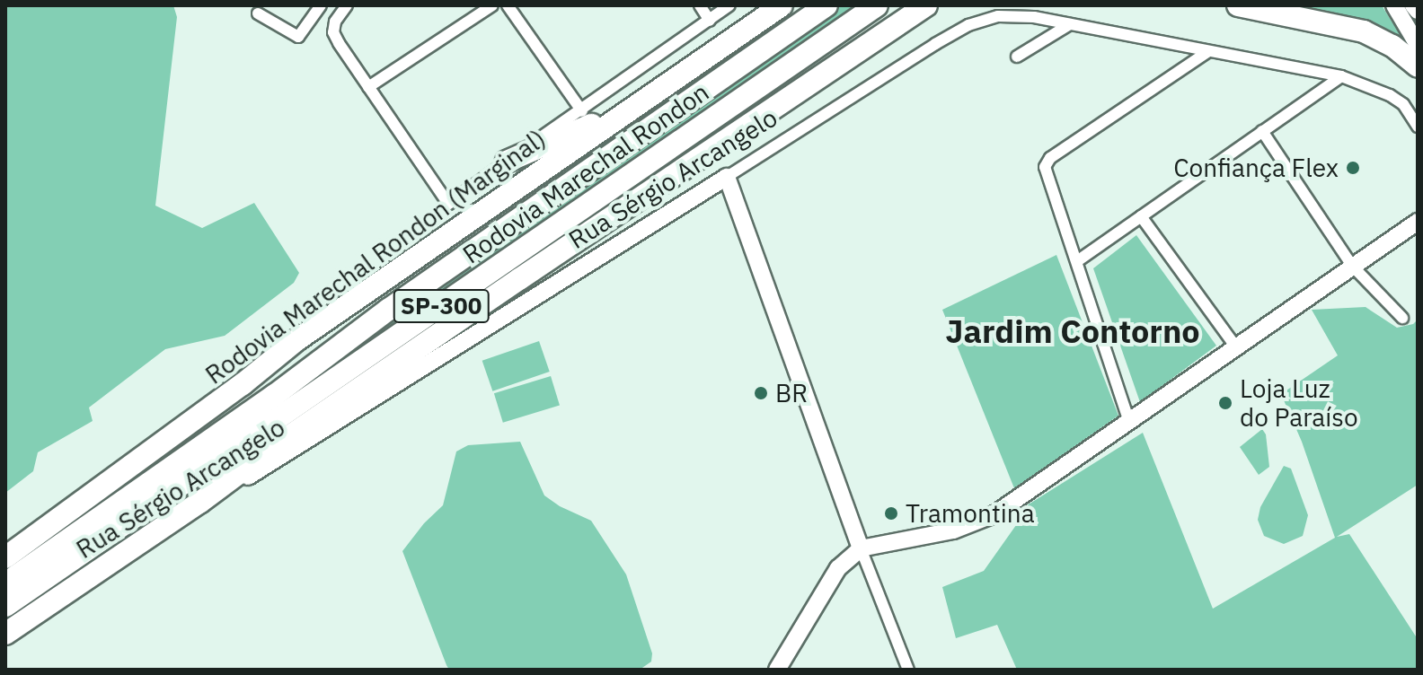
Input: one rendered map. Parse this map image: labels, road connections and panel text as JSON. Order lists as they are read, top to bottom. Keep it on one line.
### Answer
{"streets":{"highway":["Rodovia Marechal Rondon","Rua Sérgio Arcangelo","Rodovia Marechal Rondon (Marginal)","SP-300"]},"districts":["Jardim Contorno"],"places":["Confiança Flex","BR","Loja Luz do Paraíso","Tramontina"]}
